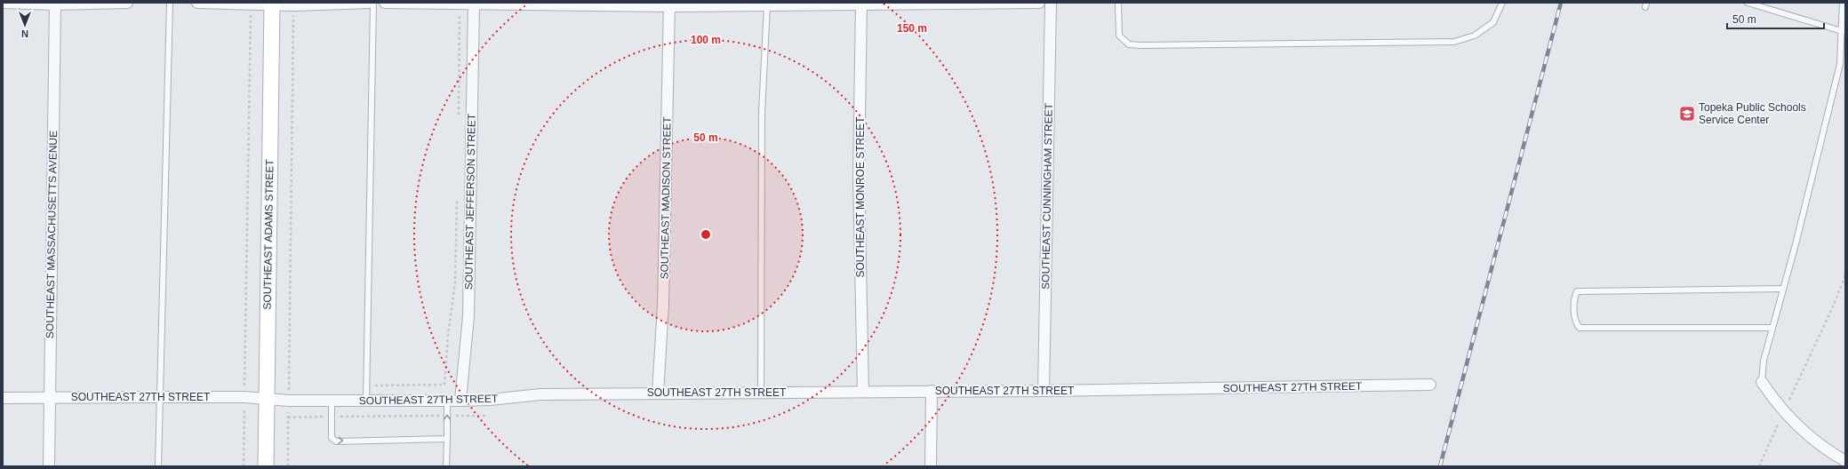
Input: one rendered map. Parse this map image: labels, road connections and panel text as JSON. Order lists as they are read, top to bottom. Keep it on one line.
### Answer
{"streets":{"main road":["SOUTHEAST ADAMS STREET"],"street":["SOUTHEAST CUNNINGHAM STREET","SOUTHEAST MONROE STREET","SOUTHEAST MADISON STREET","SOUTHEAST JEFFERSON STREET","SOUTHEAST MASSACHUSETTS AVENUE","SOUTHEAST 27TH STREET"]},"crossings":[["SOUTHEAST CUNNINGHAM STREET","SOUTHEAST 27TH STREET"],["SOUTHEAST MONROE STREET","SOUTHEAST 27TH STREET"],["SOUTHEAST MADISON STREET","SOUTHEAST 27TH STREET"],["SOUTHEAST JEFFERSON STREET","SOUTHEAST 27TH STREET"],["SOUTHEAST MASSACHUSETTS AVENUE","SOUTHEAST 27TH STREET"],["SOUTHEAST ADAMS STREET","SOUTHEAST 27TH STREET"]],"places":{"school or university":["Topeka Public Schools Service Center"]},"scale_bar":"50 m","north":"bottom","rings":["150 m","100 m","50 m"]}
